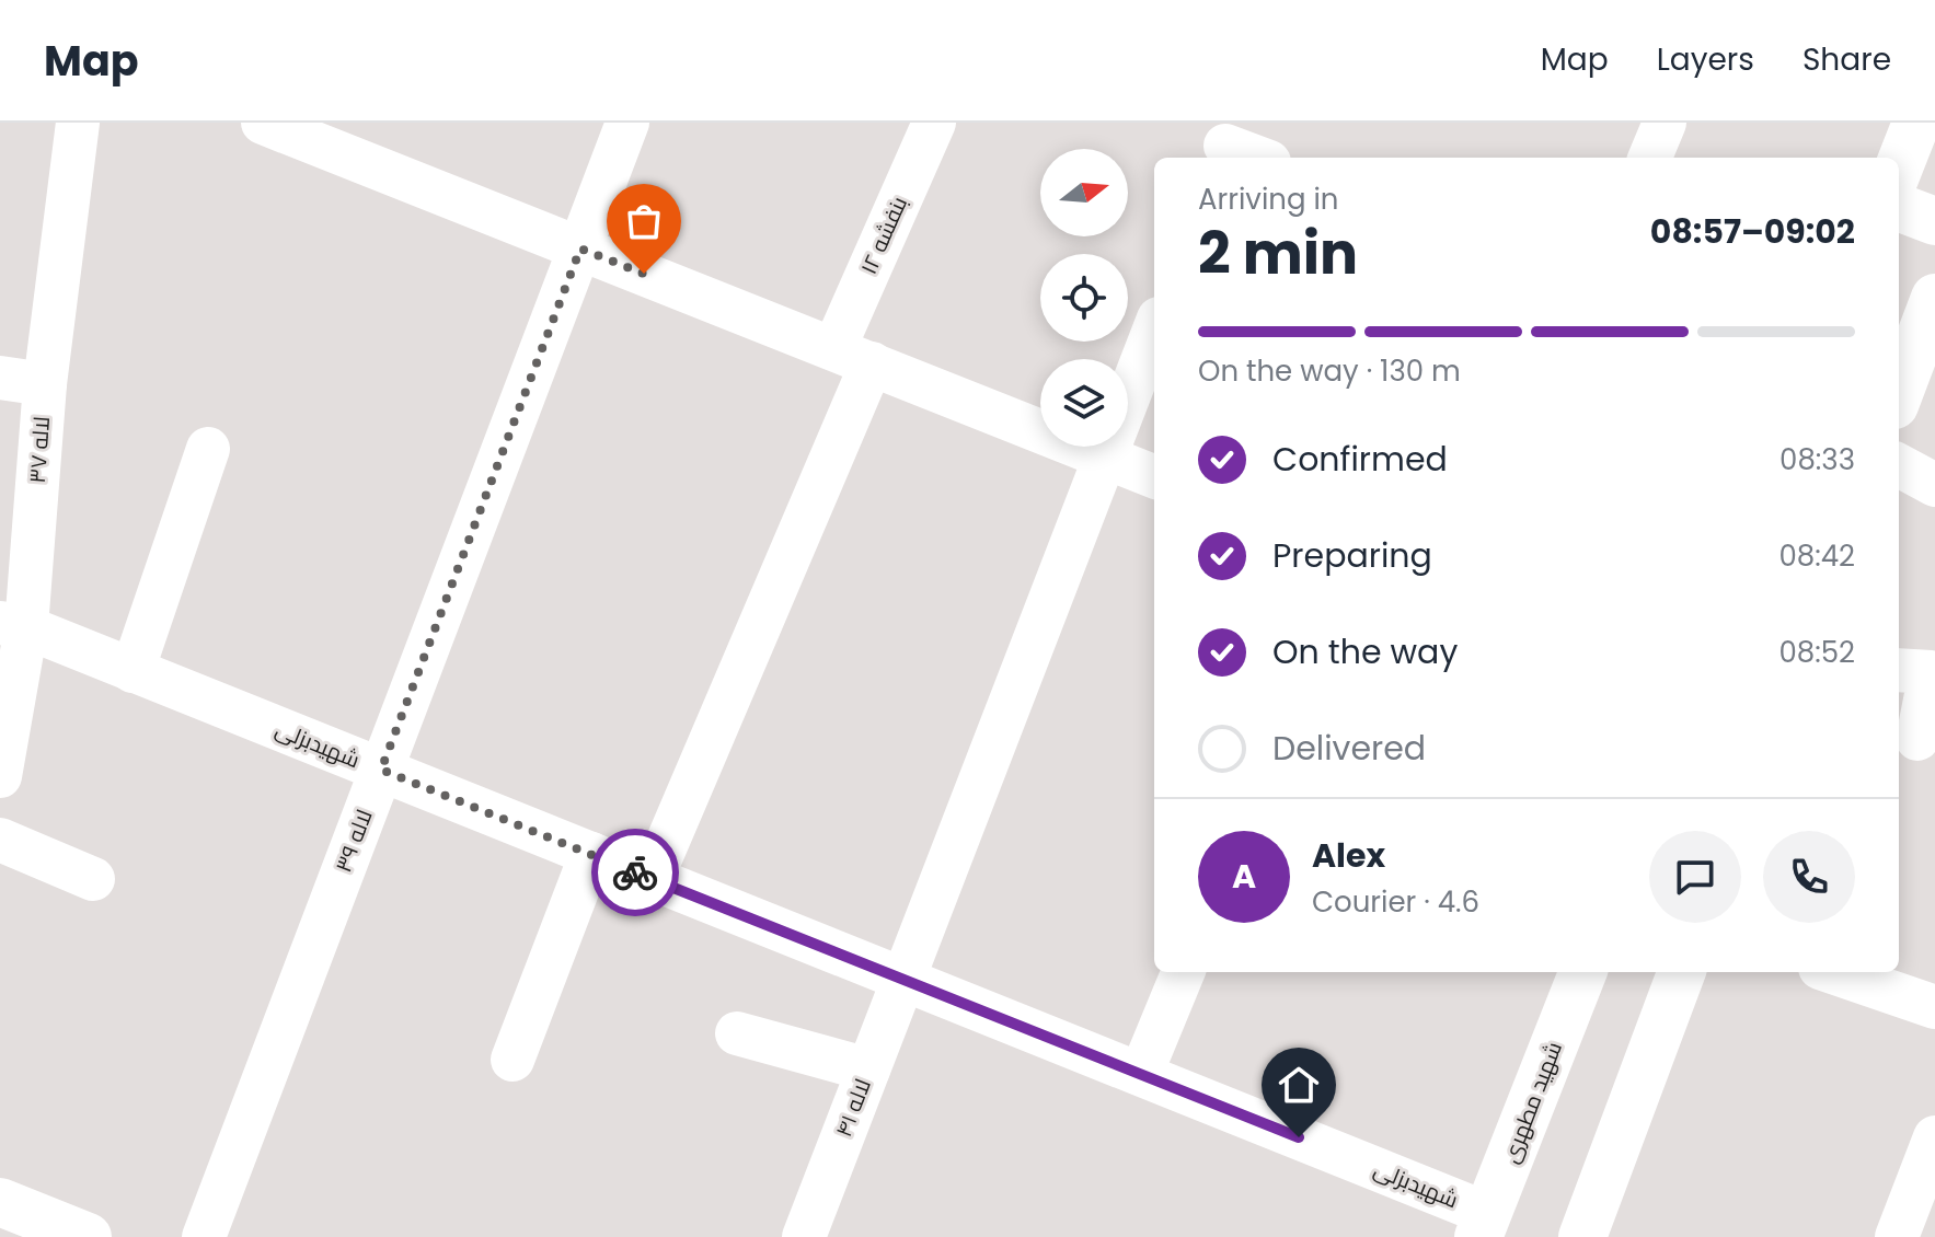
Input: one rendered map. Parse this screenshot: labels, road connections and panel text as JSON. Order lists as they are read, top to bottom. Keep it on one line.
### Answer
{"streets":{"main road":["شهید مطهری"],"street":["بنفشه ۱۲","لاله ۳۷","شهیدبزلی","لاله ۳۹","لاله ۴۱"]},"crossings":[["بنفشه ۱۲","شهیدبزلی"],["لاله ۳۷","شهیدبزلی"],["شهیدبزلی","لاله ۳۹"],["شهیدبزلی","شهید مطهری"],["شهیدبزلی","لاله ۴۱"]],"north":"right","page":{"header":"Map","nav":["Map","Layers","Share"],"heading":["2 min","Arriving in","08:57–09:02"],"panel":["Alex","Courier · 4.6"],"bar":"On the way · 130 m","list":[["Confirmed","08:33"],["Preparing","08:42"],["On the way","08:52"],"Delivered"],"round":"A"}}
